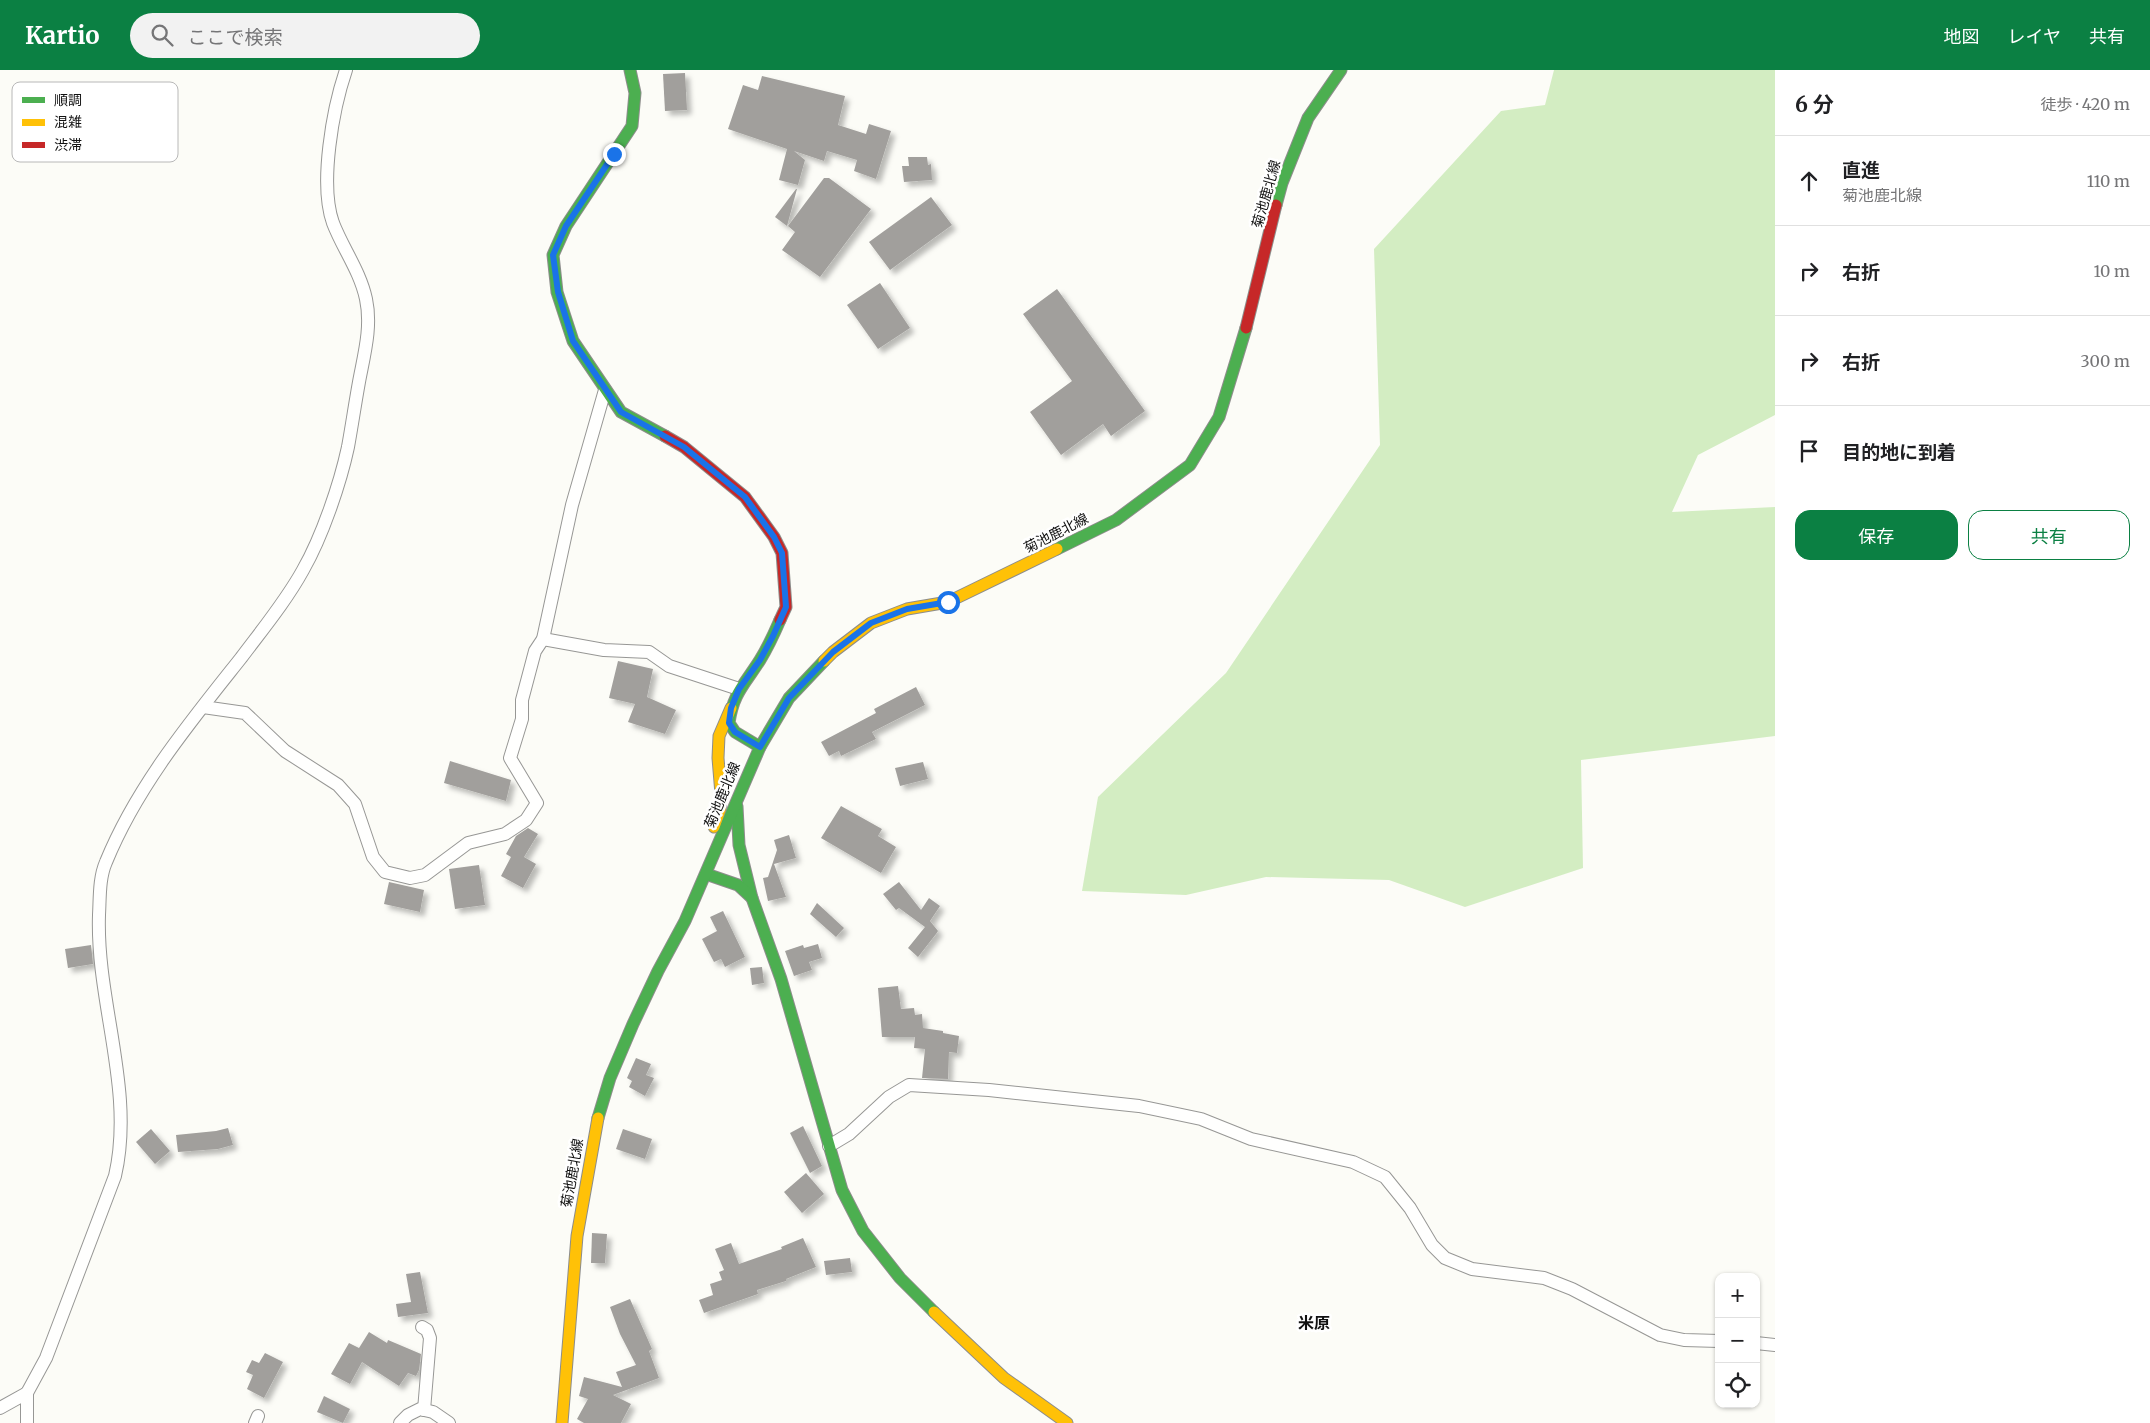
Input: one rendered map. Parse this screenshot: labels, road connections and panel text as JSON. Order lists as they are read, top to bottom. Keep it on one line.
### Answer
{"streets":{"main road":["菊池鹿北線"]},"districts":["米原"],"legend":["順調","混雑","渋滞"],"page":{"header":"Kartio","search":"ここで検索","nav":["地図","レイヤ","共有"],"heading":["6 分","徒歩 · 420 m"],"list":[["直進","菊池鹿北線","110 m"],["右折","10 m"],["右折","300 m"],"目的地に到着"],"buttons":["保存","共有"],"map_buttons":["+","−"]}}
